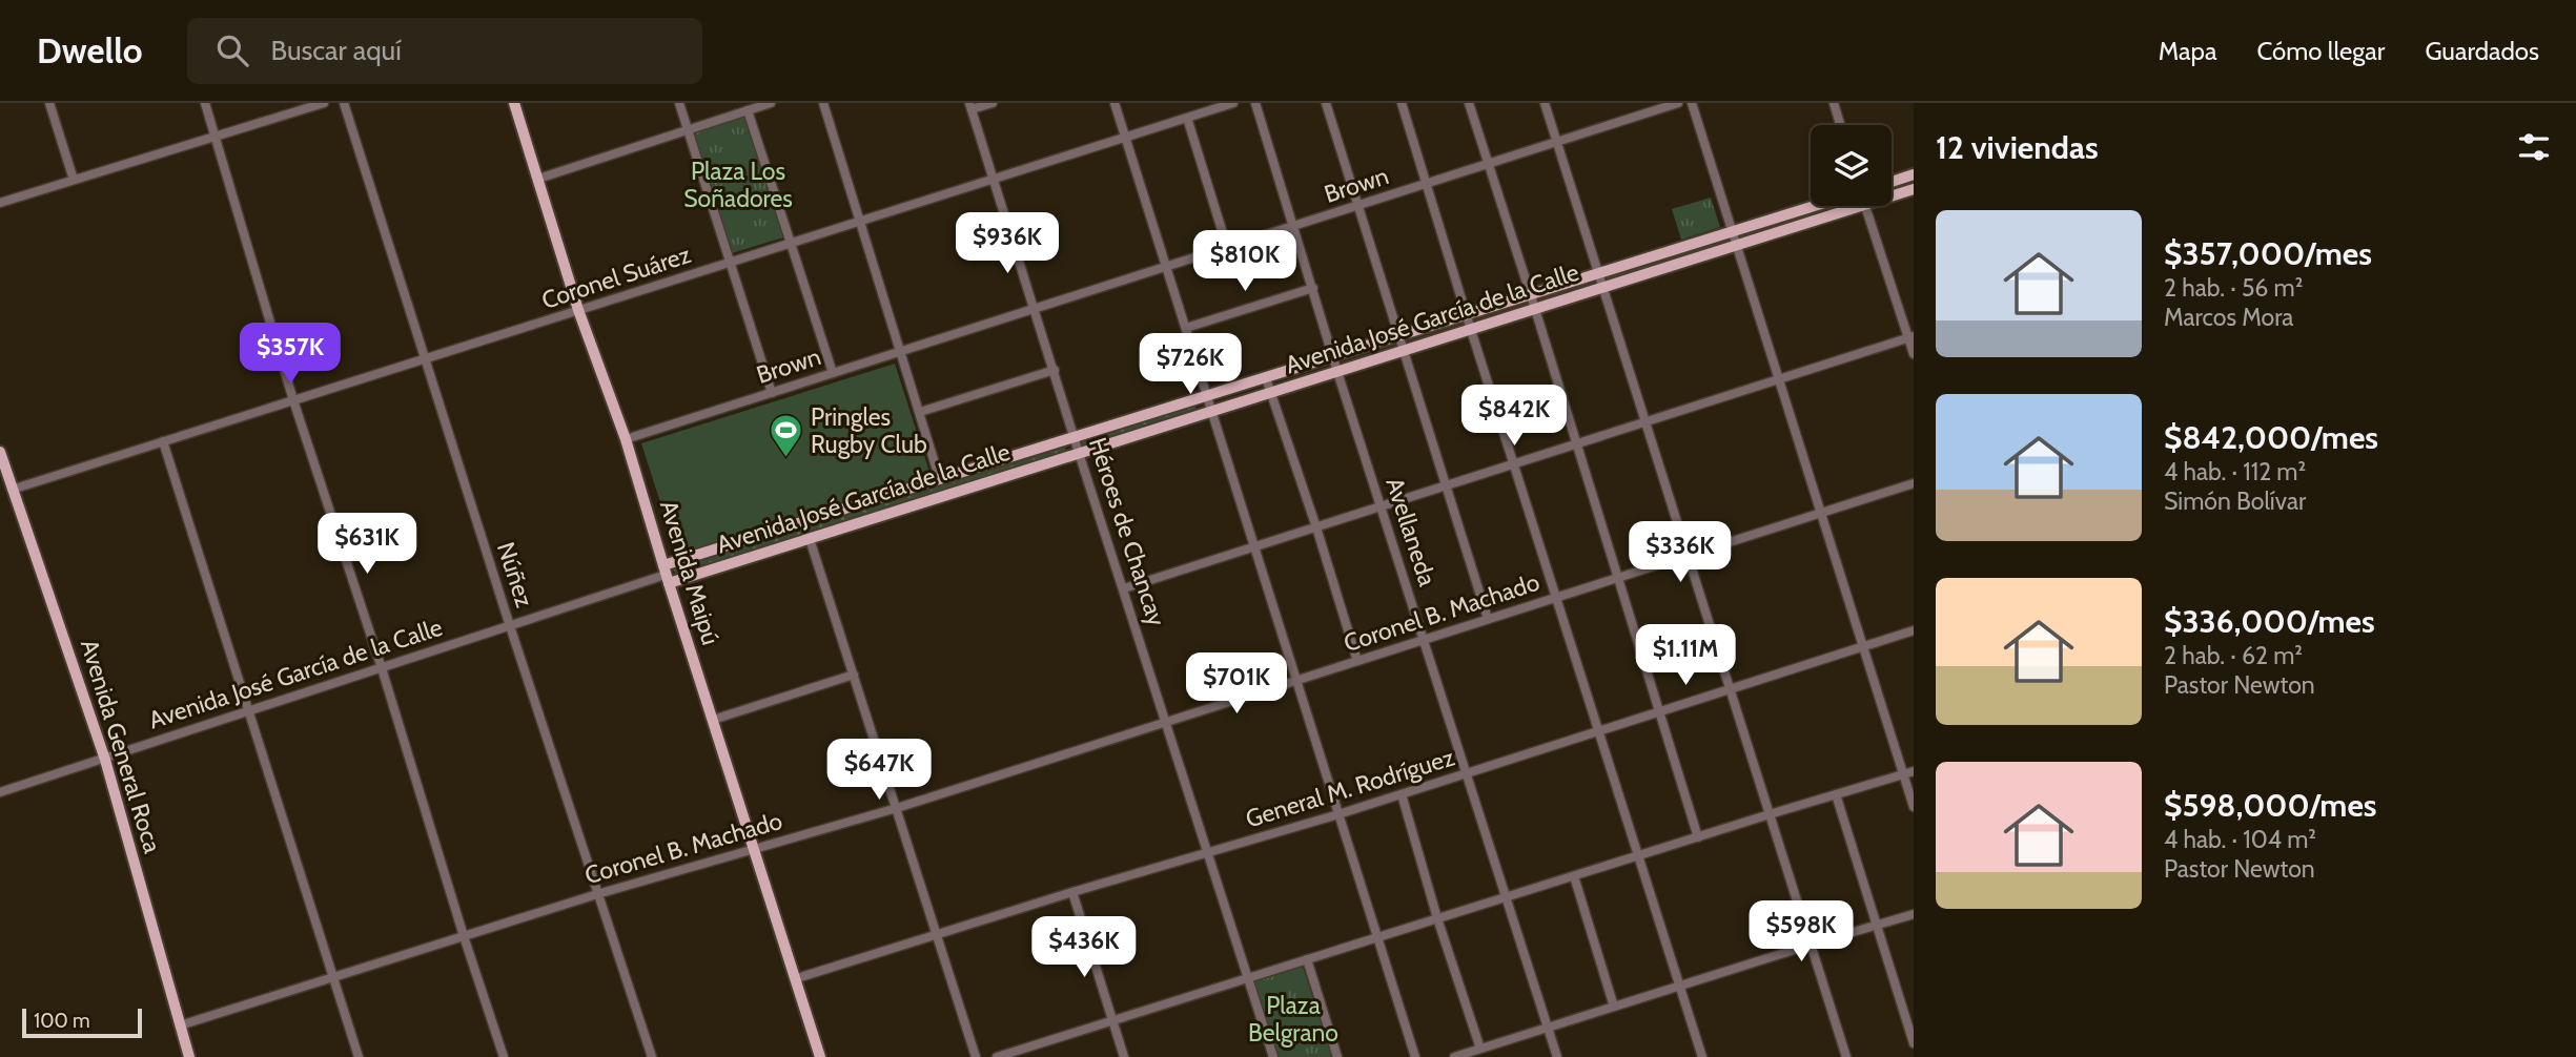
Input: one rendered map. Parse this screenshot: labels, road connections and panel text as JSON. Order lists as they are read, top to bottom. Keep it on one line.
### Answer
{"streets":{"main road":["Avenida José García de la Calle","Avenida Maipú","Avenida General Roca"],"street":["Brown","Coronel Suárez","Héroes de Chancay","Avellaneda","Núñez","Coronel B. Machado","General M. Rodríguez"]},"crossings":[["Brown","Héroes de Chancay"],["Brown","Avellaneda"],["Brown","Avenida Maipú"],["Coronel Suárez","Héroes de Chancay"],["Coronel Suárez","Avenida Maipú"],["Coronel Suárez","Núñez"],["Coronel Suárez","Avenida General Roca"],["Avenida José García de la Calle","Héroes de Chancay"],["Avenida José García de la Calle","Avellaneda"],["Avenida José García de la Calle","Avenida Maipú"],["Avenida José García de la Calle","Núñez"],["Avenida José García de la Calle","Avenida General Roca"],["Héroes de Chancay","Coronel B. Machado"],["Héroes de Chancay","General M. Rodríguez"],["Avellaneda","Coronel B. Machado"],["Avellaneda","General M. Rodríguez"],["Avenida Maipú","Coronel B. Machado"],["Avenida Maipú","General M. Rodríguez"],["Núñez","Coronel B. Machado"],["Coronel B. Machado","Avenida General Roca"]],"parks":["Plaza Los Soñadores","Plaza Belgrano"],"places":{"sports":["Pringles Rugby Club"]},"scale_bar":"100 m","page":{"header":"Dwello","search":"Buscar aquí","nav":["Mapa","Cómo llegar","Guardados"],"heading":"12 viviendas","list":[{"name":"$357,000/mes","note":"2 hab. · 56 m² · Marcos Mora"},{"name":"$842,000/mes","note":"4 hab. · 112 m² · Simón Bolívar"},{"name":"$336,000/mes","note":"2 hab. · 62 m² · Pastor Newton"},{"name":"$598,000/mes","note":"4 hab. · 104 m² · Pastor Newton"}],"price":["$936K","$810K","$357K","$726K","$842K","$631K","$336K","$1.11M","$701K","$647K","$598K","$436K"],"scale":"100 m"}}
